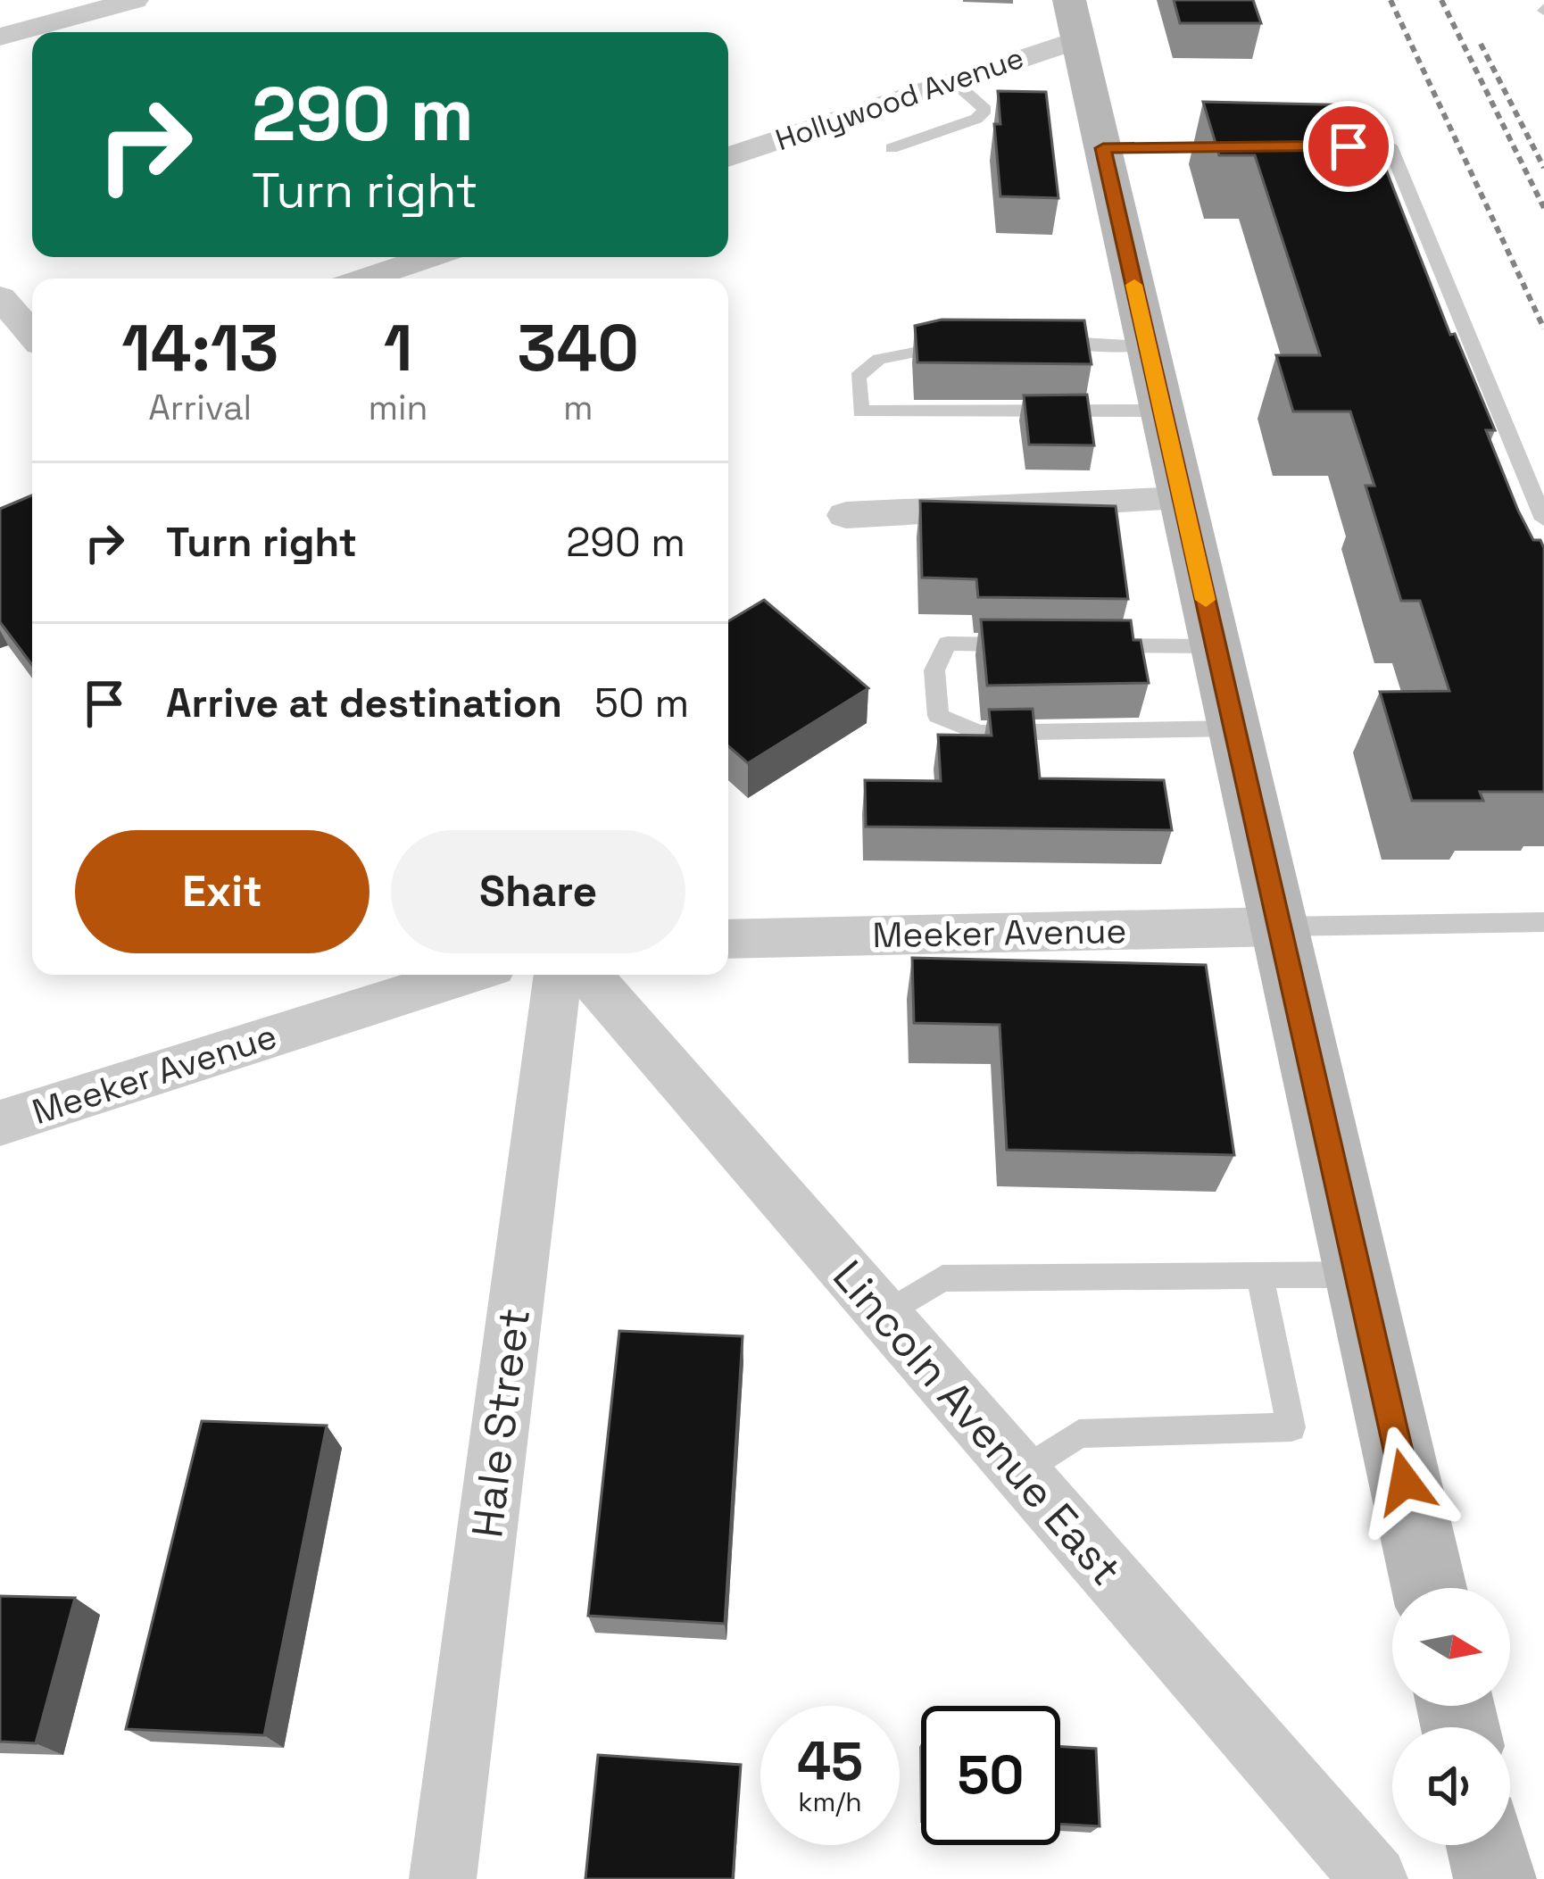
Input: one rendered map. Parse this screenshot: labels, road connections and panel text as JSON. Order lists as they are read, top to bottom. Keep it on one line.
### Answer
{"streets":{"street":["Hollywood Avenue","Meeker Avenue","Hale Street","Lincoln Avenue East"]},"north":"right","page":{"turn":["290 m","Turn right"],"eta":["14:13","Arrival","1","min","340","m"],"list":[{"name":"Turn right","value":"290 m"},{"name":"Arrive at destination","value":"50 m"}],"buttons":["Exit","Share"],"speed":"45 km/h","limit":"50"}}
